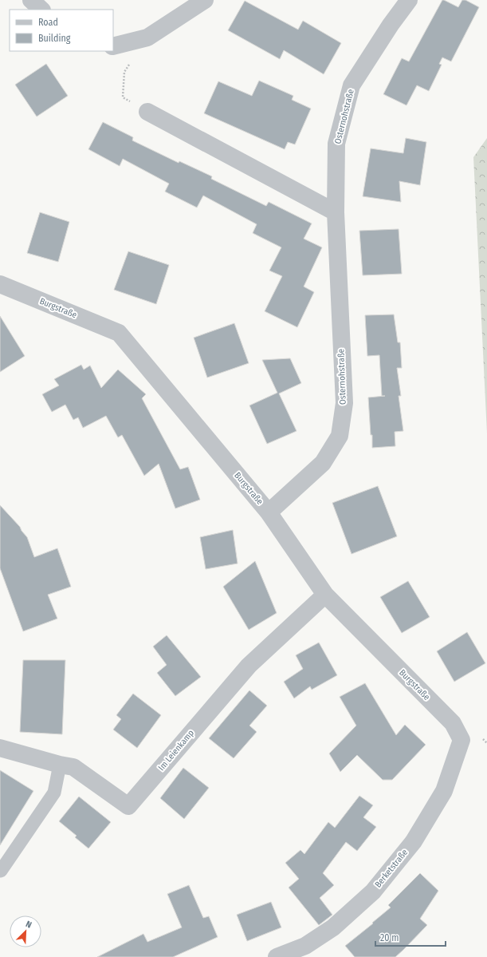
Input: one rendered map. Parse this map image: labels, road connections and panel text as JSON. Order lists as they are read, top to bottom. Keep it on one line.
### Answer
{"streets":{"street":["Osternohstraße","Burgstraße","Im Leienkamp","Berketstraße"]},"crossings":[["Osternohstraße","Burgstraße"],["Burgstraße","Im Leienkamp"],["Burgstraße","Berketstraße"]],"legend":["Road","Building"],"scale_bar":"20 m","north":"top right"}
